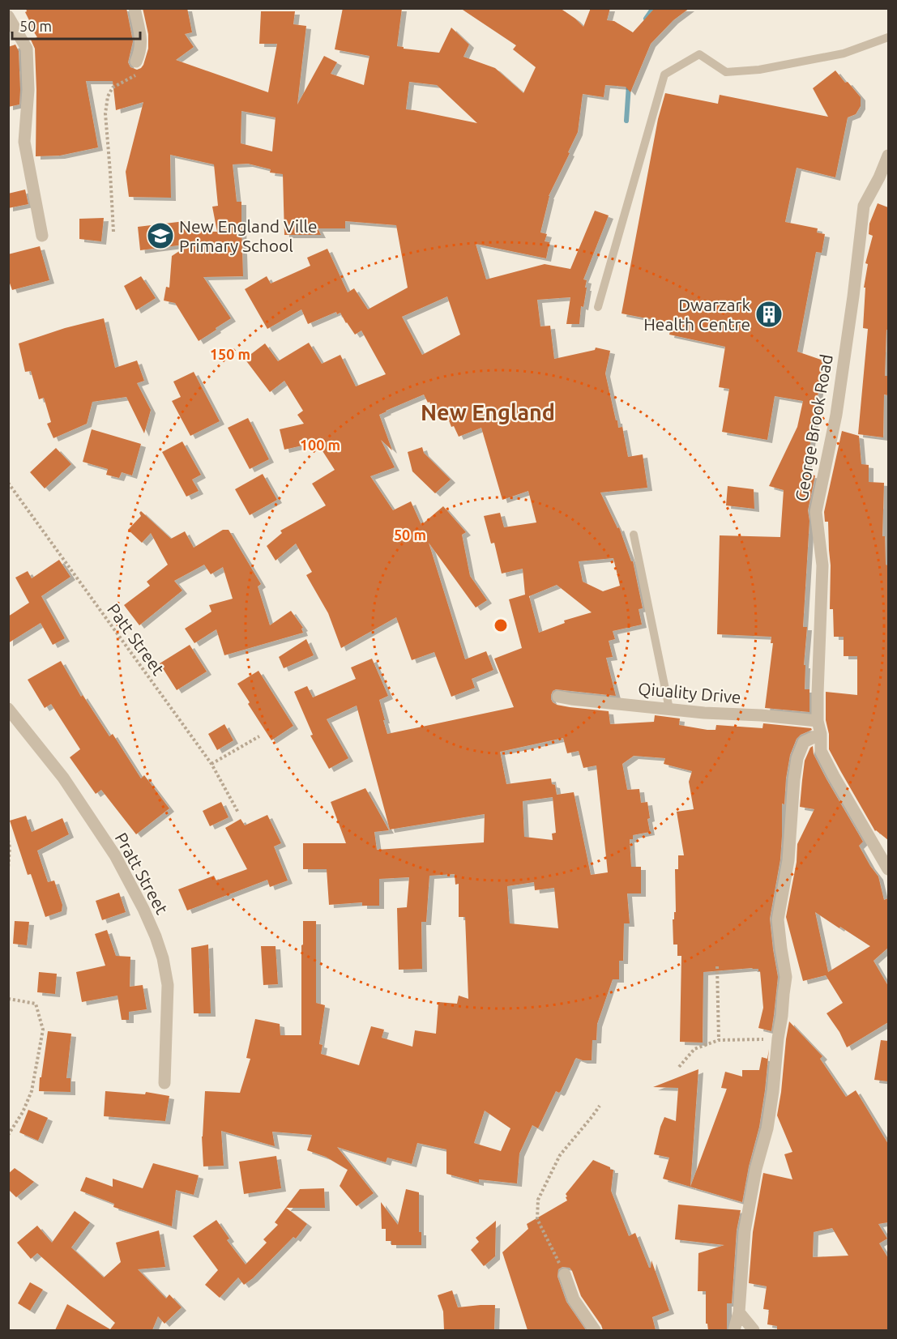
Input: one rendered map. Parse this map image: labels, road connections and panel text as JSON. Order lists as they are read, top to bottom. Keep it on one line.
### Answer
{"streets":{"street":["George Brook Road","Qiuality Drive","Pratt Street"],"path":["Patt Street"]},"crossings":[["George Brook Road","Qiuality Drive"]],"districts":["New England"],"places":{"school or university":["New England Ville Primary School"],"building":["Dwarzark Health Centre"]},"scale_bar":"50 m","rings":["150 m","100 m","50 m"]}
